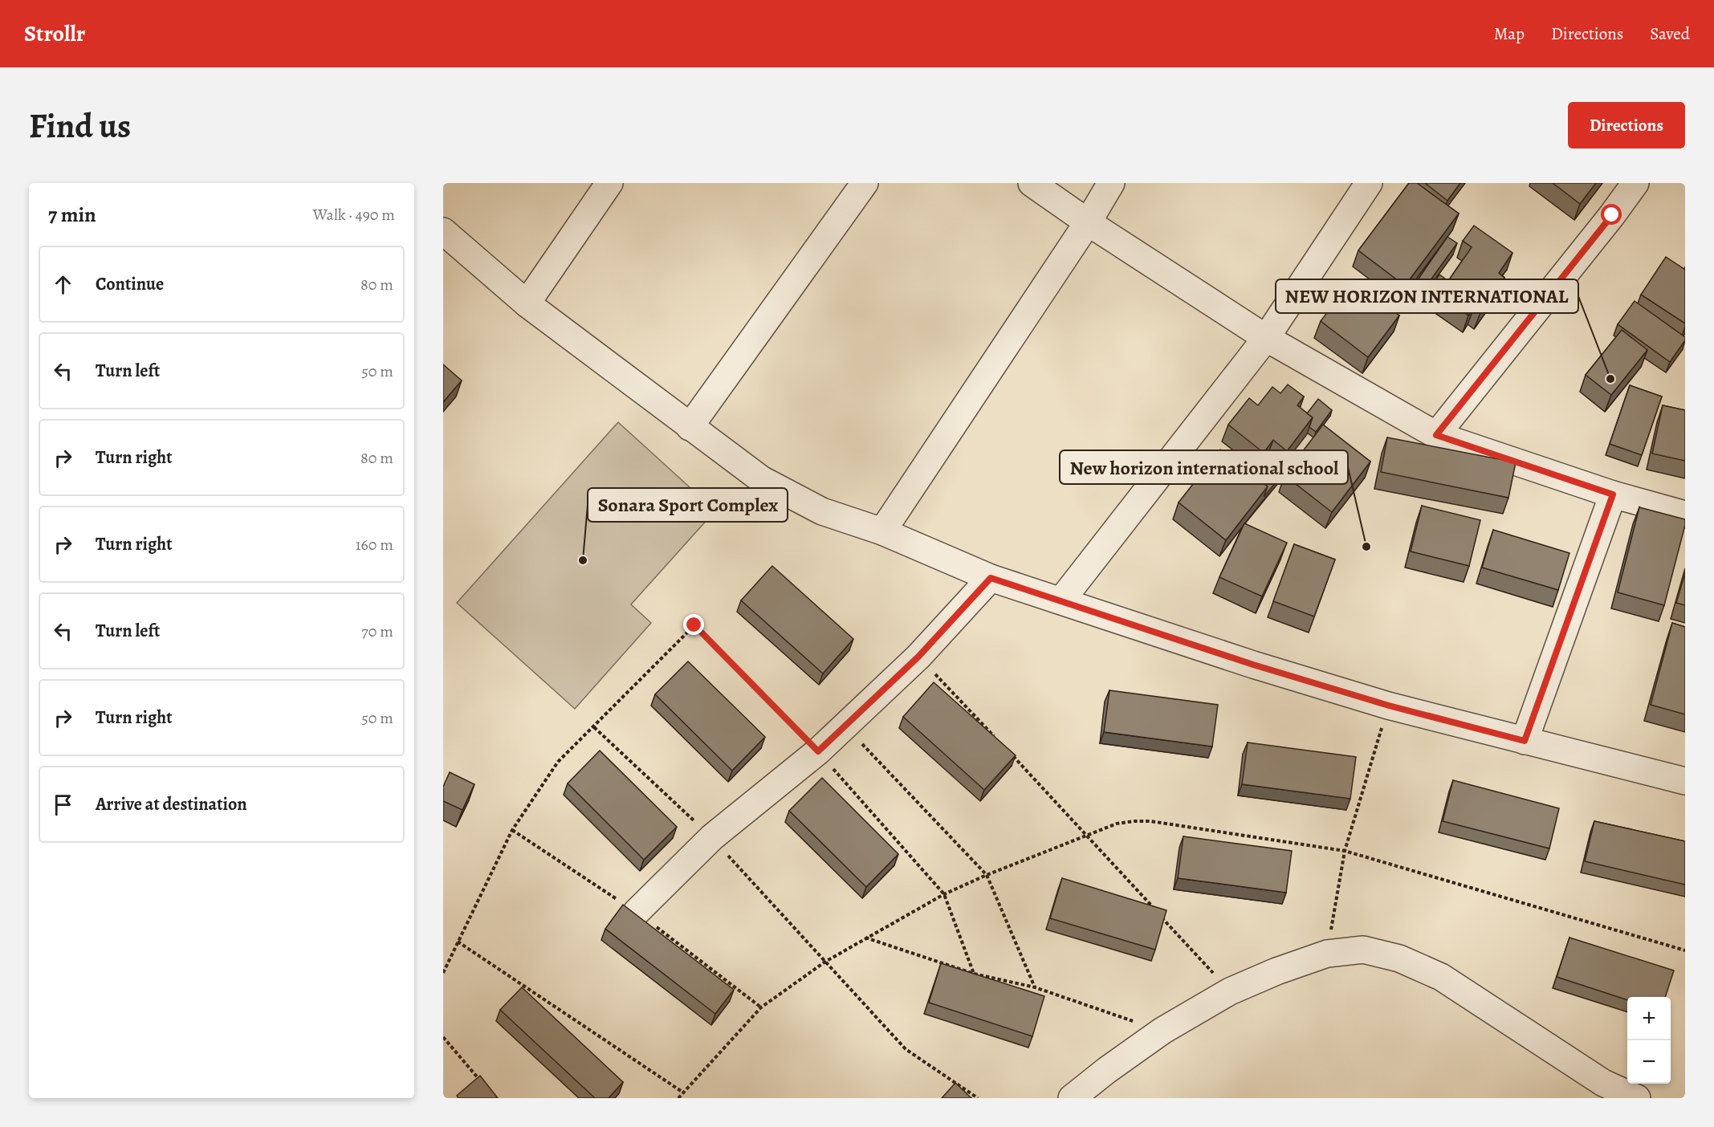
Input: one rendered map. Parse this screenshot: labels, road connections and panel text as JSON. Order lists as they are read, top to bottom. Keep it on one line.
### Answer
{"places":["NEW HORIZON INTERNATIONAL","New horizon international school","Sonara Sport Complex"],"page":{"header":"Strollr","nav":["Map","Directions","Saved"],"buttons":"Directions","title":"Find us","heading":["7 min","Walk · 490 m"],"list":[["Continue","80 m"],["Turn left","50 m"],["Turn right","80 m"],["Turn right","160 m"],["Turn left","70 m"],["Turn right","50 m"],"Arrive at destination"],"map_buttons":["+","−"]}}
